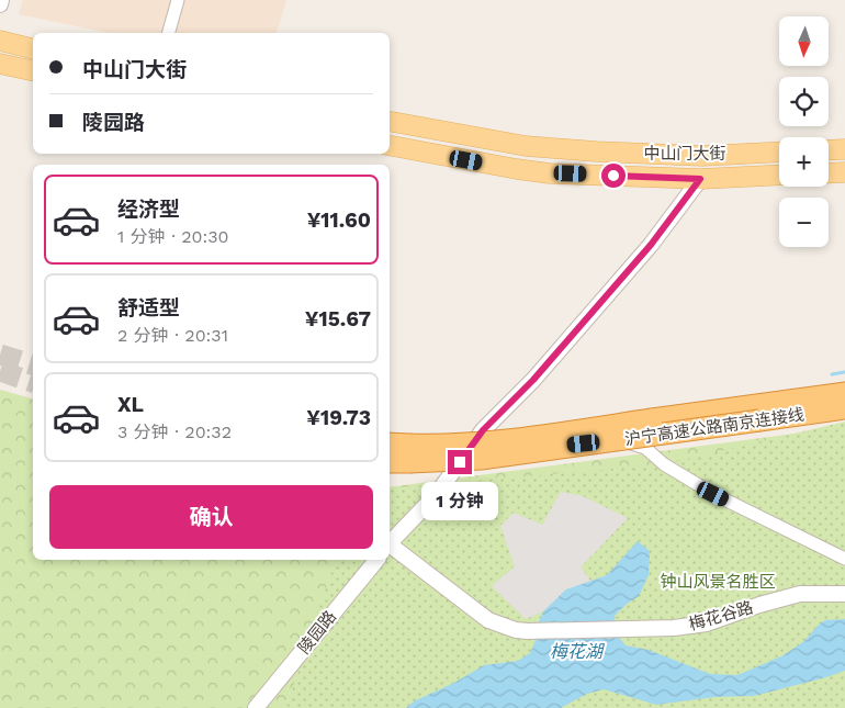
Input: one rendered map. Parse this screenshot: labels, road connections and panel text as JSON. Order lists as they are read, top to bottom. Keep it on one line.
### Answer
{"streets":{"highway":["沪宁高速公路南京连接线"],"main road":["中山门大街"],"street":["梅花谷路","陵园路"]},"water":["梅花湖"],"parks":["钟山风景名胜区"],"north":"bottom","page":{"map_buttons":["+","−"],"banner":["中山门大街","陵园路"],"list":[{"name":"经济型","note":"1 分钟 · 20:30","value":"¥11.60"},{"name":"舒适型","note":"2 分钟 · 20:31","value":"¥15.67"},{"name":"XL","note":"3 分钟 · 20:32","value":"¥19.73"}],"buttons":"确认","bubble":"1 分钟"}}
